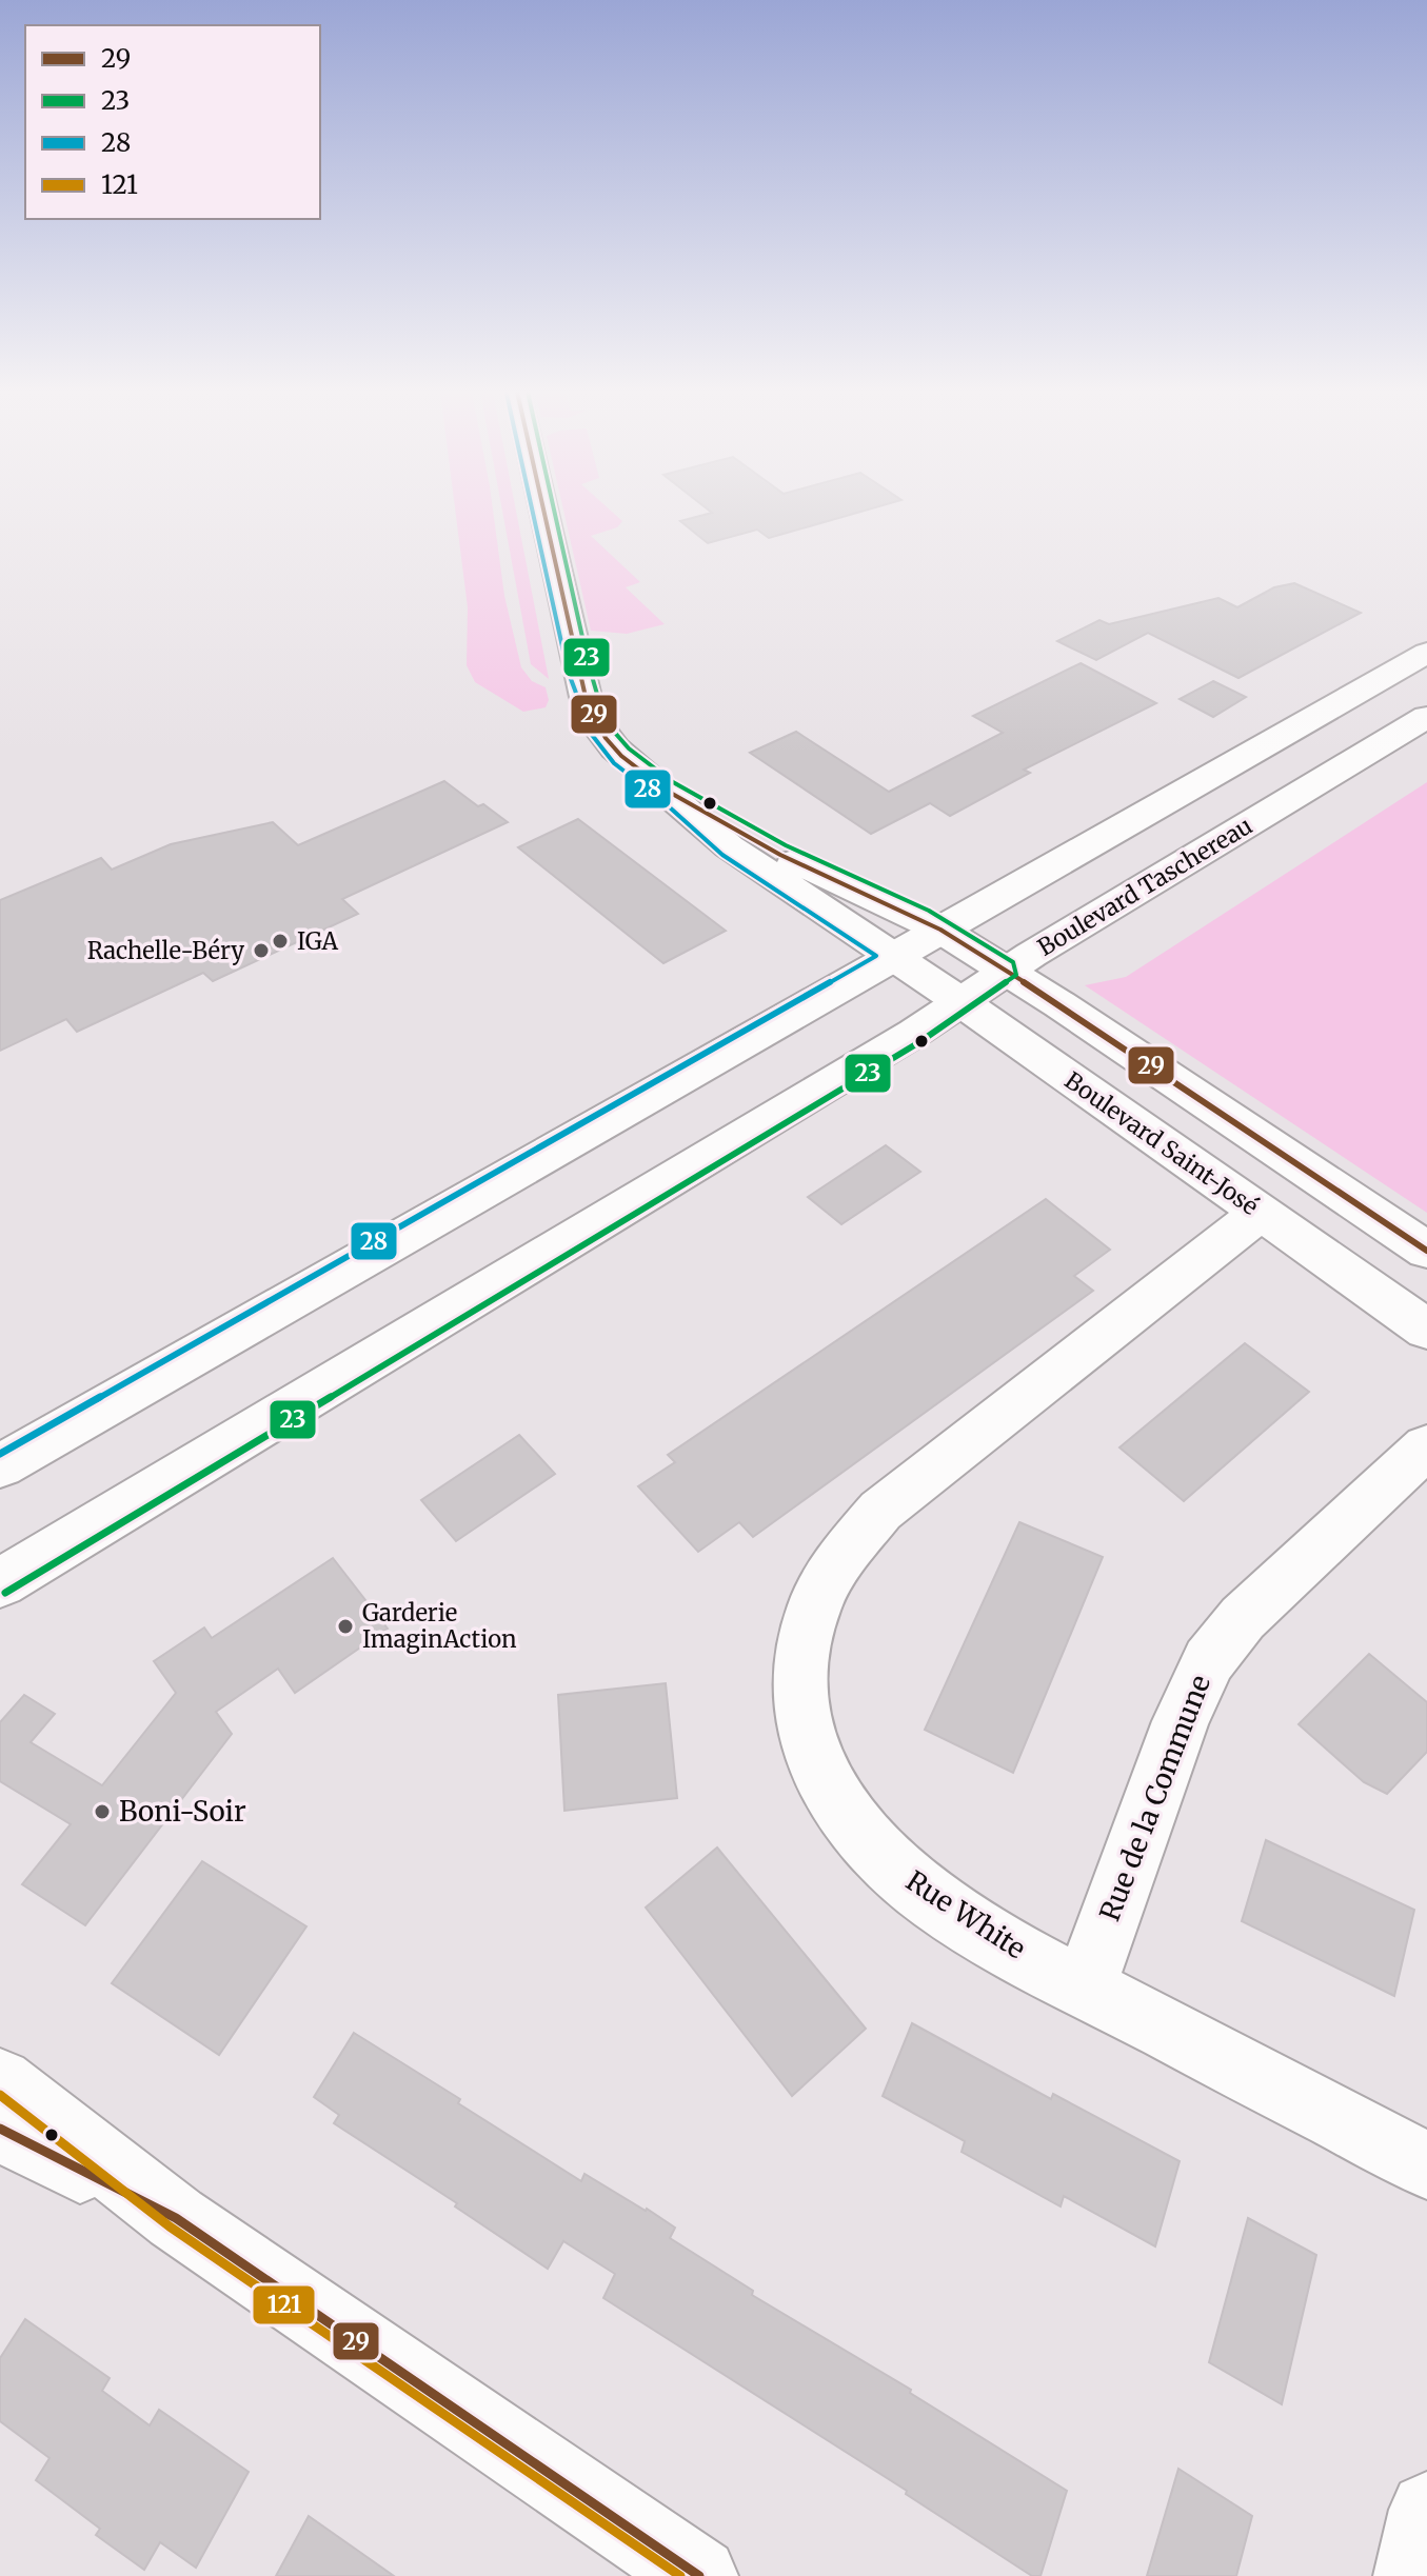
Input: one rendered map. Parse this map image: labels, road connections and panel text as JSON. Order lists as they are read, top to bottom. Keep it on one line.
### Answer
{"streets":{"street":["Boulevard Taschereau","Boulevard Saint-José","Rue de la Commune","Rue White"]},"crossings":[["Boulevard Taschereau","Boulevard Saint-José"],["Boulevard Saint-José","Rue White"],["Rue de la Commune","Rue White"]],"places":["IGA","Rachelle-Béry","Garderie ImaginAction","Boni-Soir"],"lines":["transit line 29","transit line 23","transit line 28","transit line 121"],"legend":["29","23","28","121"]}
